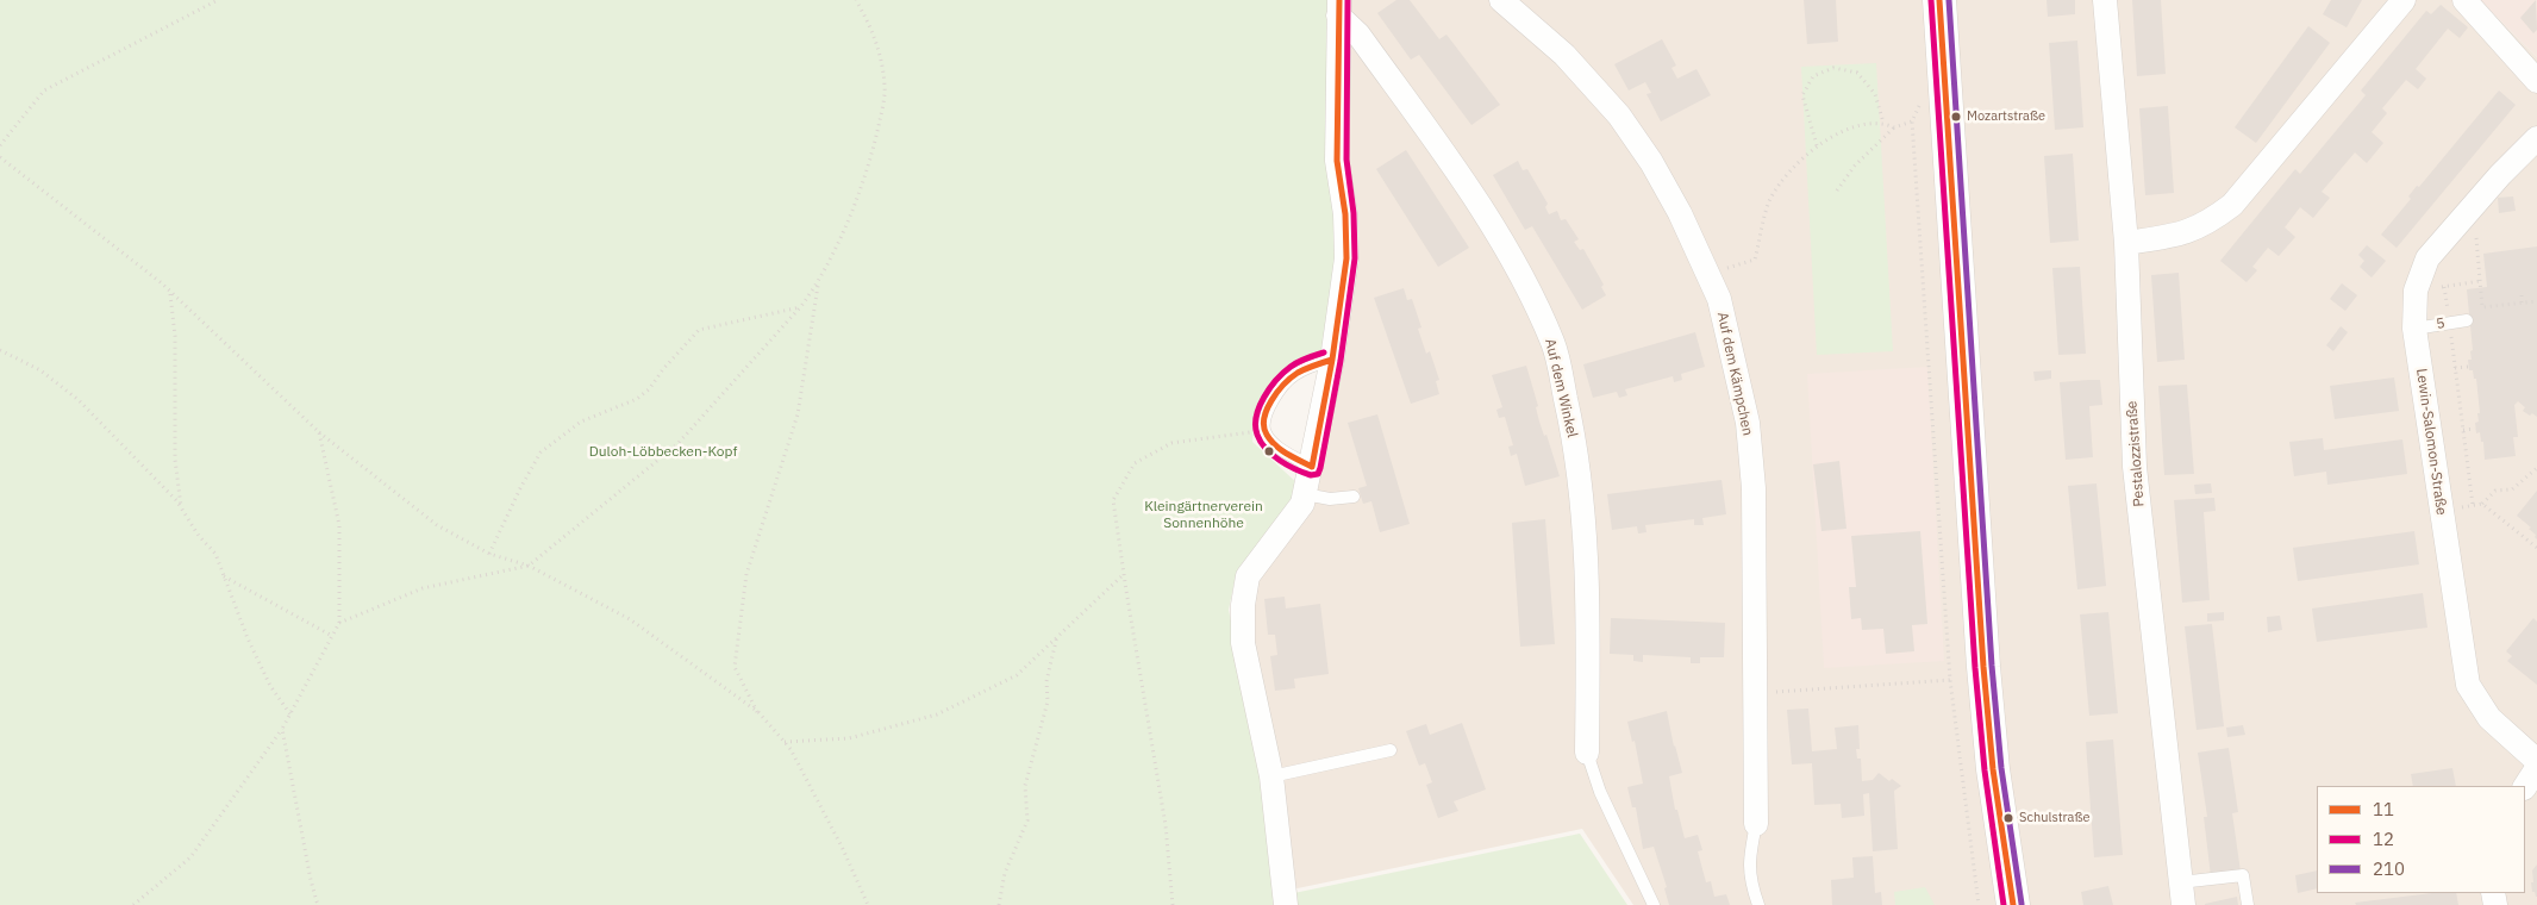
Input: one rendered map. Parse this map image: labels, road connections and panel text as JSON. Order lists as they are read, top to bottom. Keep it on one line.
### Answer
{"streets":{"street":["Auf dem Kämpchen","Auf dem Winkel","Lewin-Salomon-Straße","Pestalozzistraße"],"lane":["5"]},"crossings":[["5","Lewin-Salomon-Straße"]],"parks":["Duloh-Löbbecken-Kopf","Kleingärtnerverein Sonnenhöhe"],"places":["Mozartstraße","Schulstraße"],"lines":["transit line 11","transit line 12","transit line 210"],"legend":["11","12","210"]}
